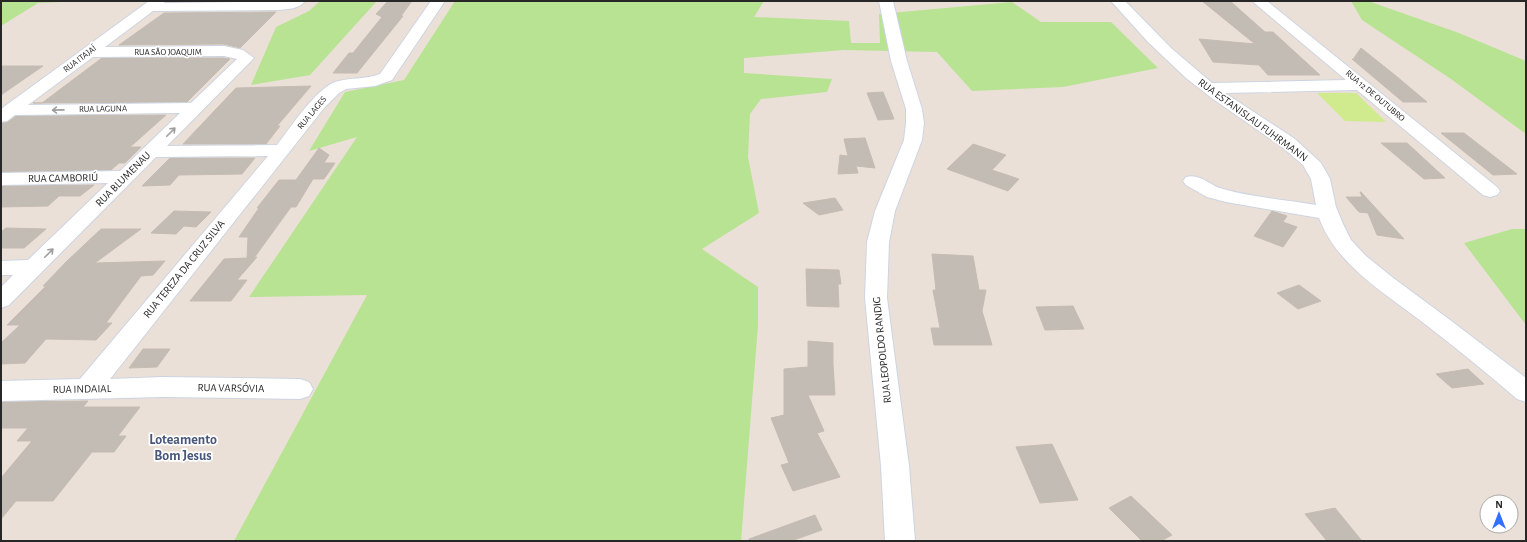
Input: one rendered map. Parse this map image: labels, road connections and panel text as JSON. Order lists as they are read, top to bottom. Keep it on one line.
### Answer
{"streets":{"street":["RUA SÃO JOAQUIM","RUA ITAJAÍ","RUA 12 DE OUTUBRO","RUA LAGUNA","RUA LAGES","RUA ESTANISLAU FUHRMANN","RUA CAMBORIÚ","RUA BLUMENAU","RUA TEREZA DA CRUZ SILVA","RUA LEOPOLDO RANDIG","RUA VARSÓVIA","RUA INDAIAL"]},"crossings":[["RUA SÃO JOAQUIM","RUA ITAJAÍ"],["RUA SÃO JOAQUIM","RUA BLUMENAU"],["RUA ITAJAÍ","RUA LAGUNA"],["RUA LAGUNA","RUA BLUMENAU"],["RUA LAGES","RUA TEREZA DA CRUZ SILVA"],["RUA CAMBORIÚ","RUA BLUMENAU"],["RUA TEREZA DA CRUZ SILVA","RUA INDAIAL"],["RUA VARSÓVIA","RUA INDAIAL"]],"one_way":["RUA BLUMENAU"],"districts":["Loteamento Bom Jesus"],"north":"top"}
